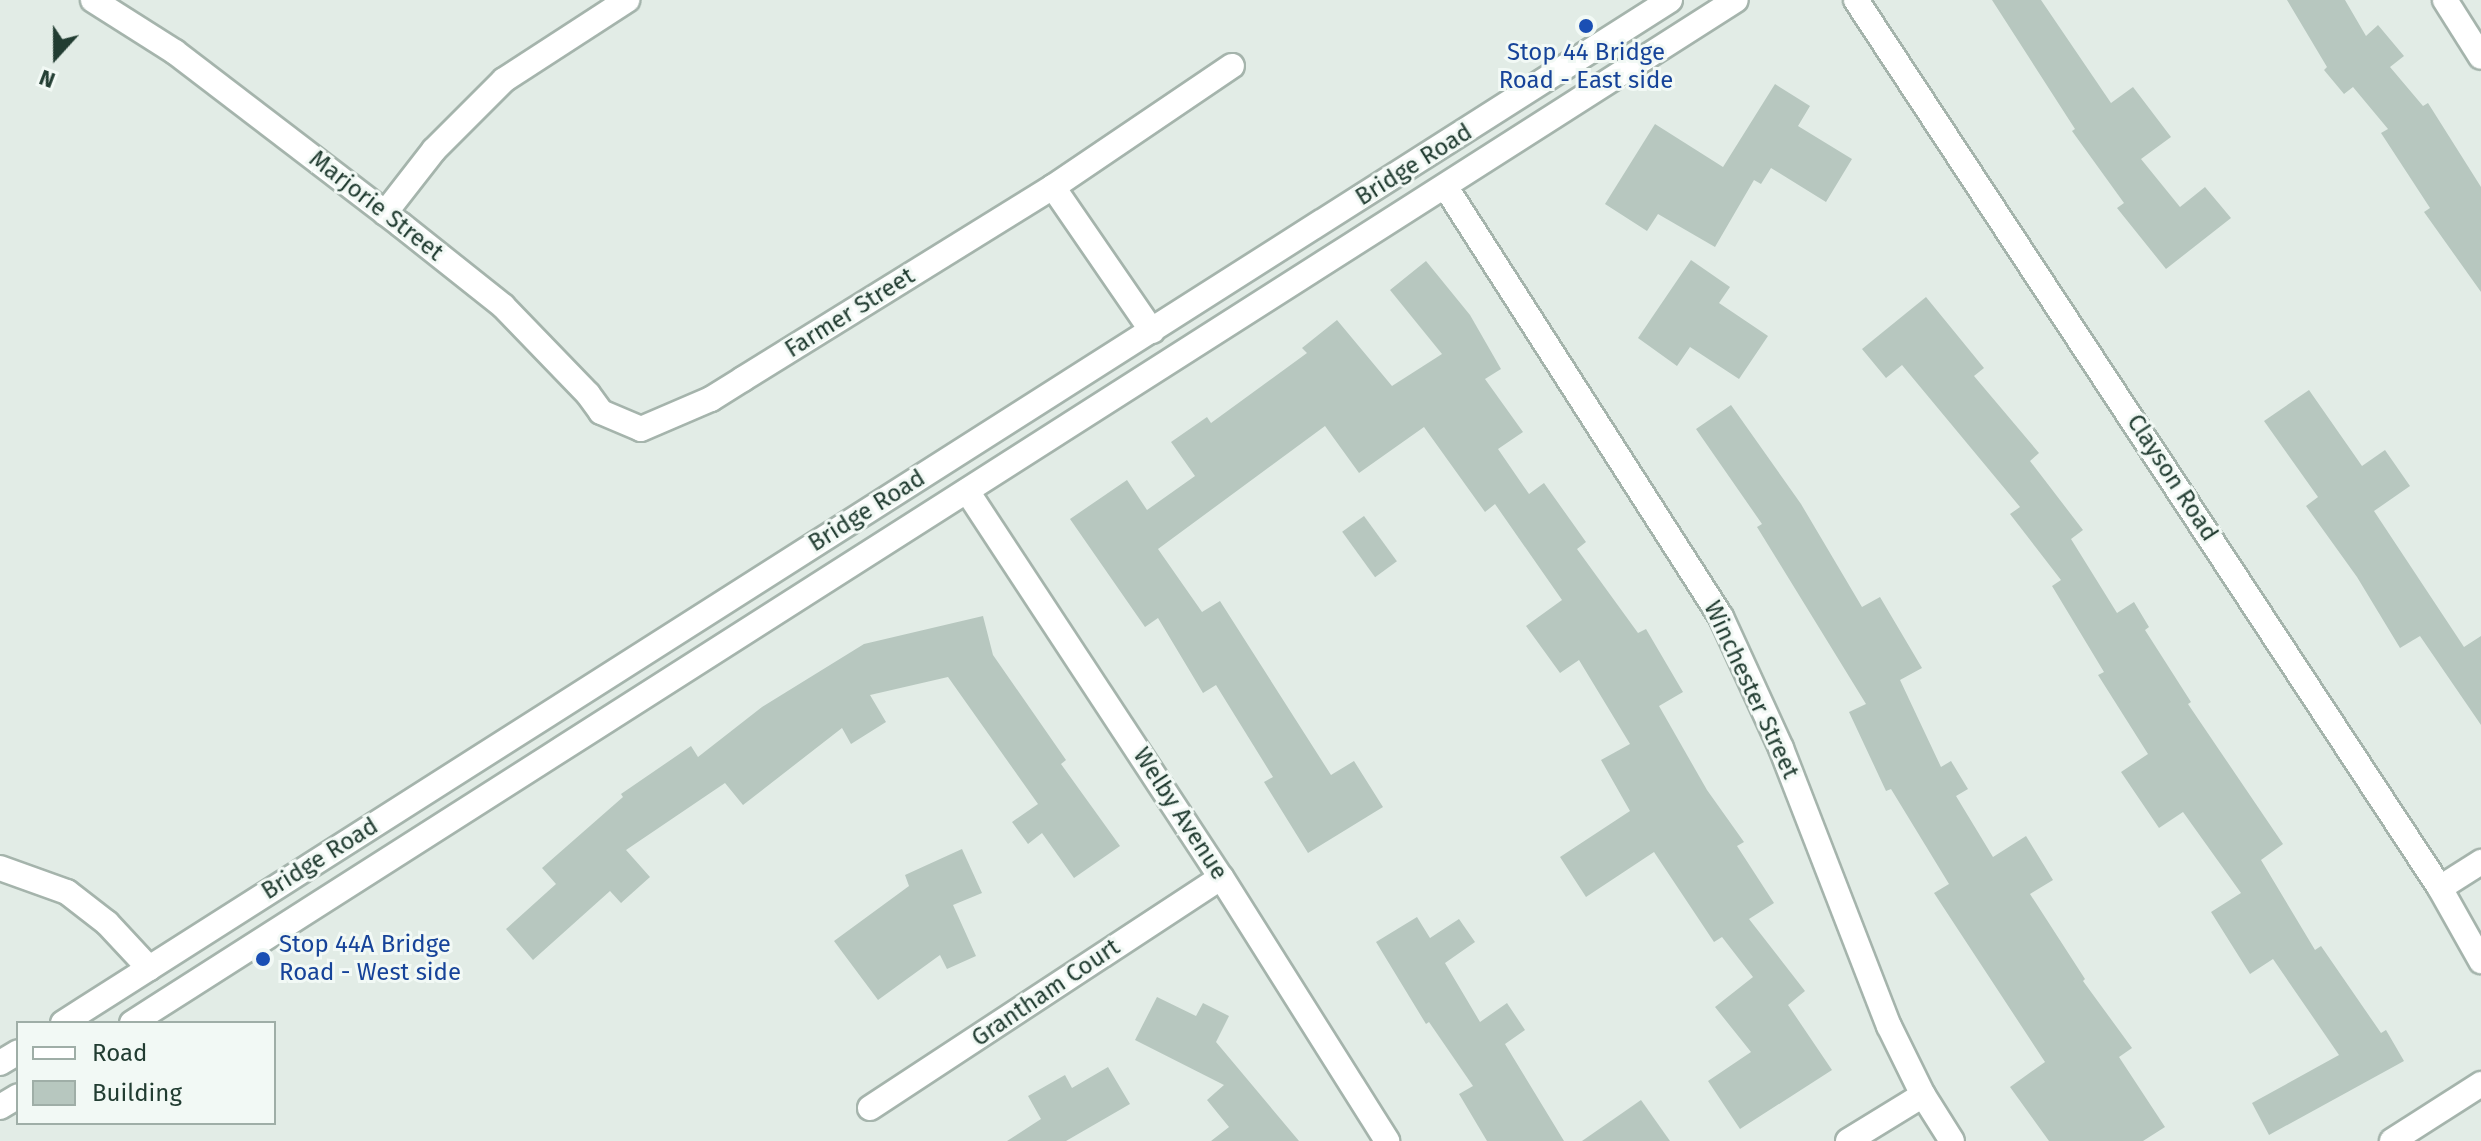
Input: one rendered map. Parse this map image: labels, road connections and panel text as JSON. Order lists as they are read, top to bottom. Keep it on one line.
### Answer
{"streets":{"street":["Bridge Road","Marjorie Street","Farmer Street","Clayson Road","Winchester Street","Welby Avenue","Grantham Court"]},"crossings":[["Bridge Road","Winchester Street"],["Bridge Road","Welby Avenue"],["Marjorie Street","Farmer Street"],["Welby Avenue","Grantham Court"]],"places":["Stop 44 Bridge Road - East side","Stop 44A Bridge Road - West side"],"legend":["Road","Building"],"north":"bottom"}
